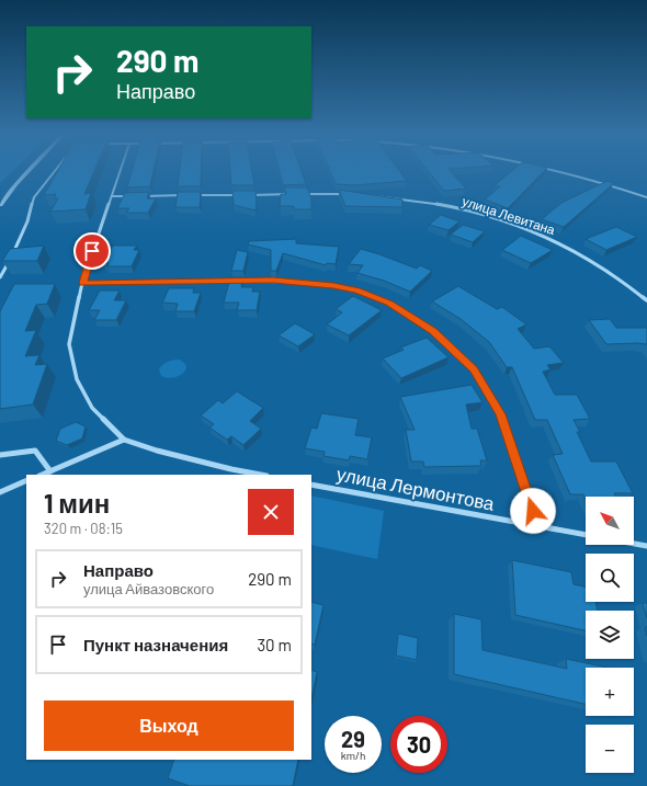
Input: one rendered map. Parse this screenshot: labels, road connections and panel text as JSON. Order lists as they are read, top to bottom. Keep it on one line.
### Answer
{"streets":{"street":["улица Левитана","улица Лермонтова"]},"north":"top left","page":{"turn":["290 m","Направо"],"heading":["1 мин","320 m · 08:15"],"map_buttons":["+","−"],"list":[{"name":"Направо","note":"улица Айвазовского","value":"290 m"},{"name":"Пункт назначения","value":"30 m"}],"buttons":"Выход","speed":"29 km/h","limit":"30"}}
